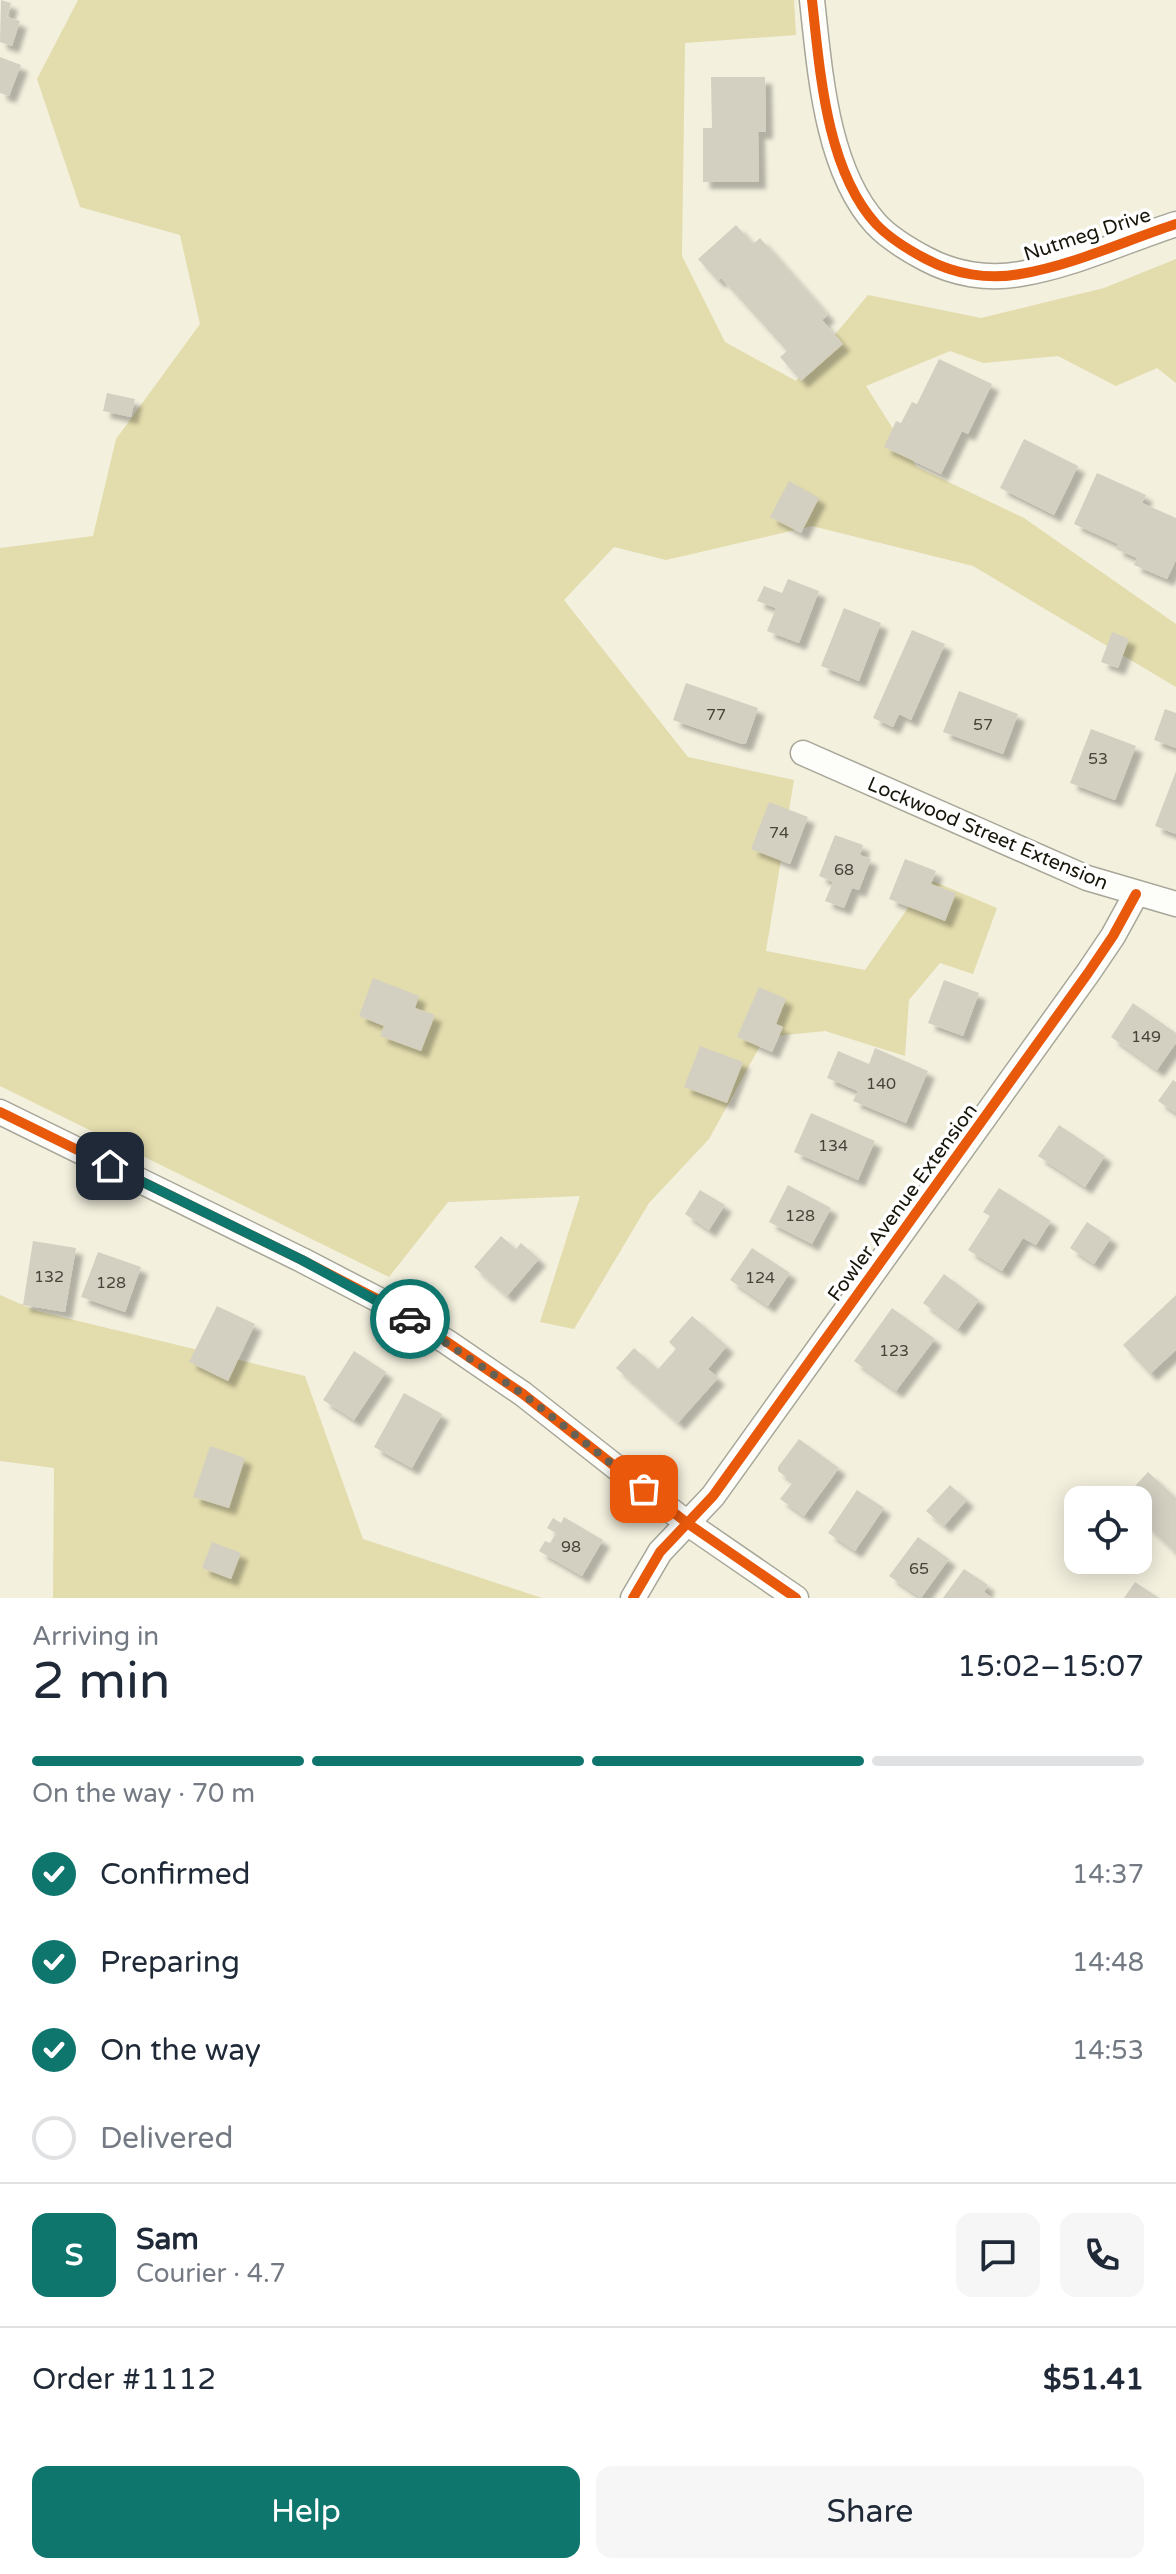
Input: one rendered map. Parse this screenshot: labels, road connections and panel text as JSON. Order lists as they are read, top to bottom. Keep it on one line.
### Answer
{"streets":{"street":["Nutmeg Drive","Lockwood Street Extension","Fowler Avenue Extension"]},"crossings":[["Lockwood Street Extension","Fowler Avenue Extension"]],"house_numbers":["77","57","53","74","68","149","140","134","128","132","124","128","123","98","65"],"page":{"heading":["2 min","Arriving in","15:02–15:07"],"panel":["Sam","Courier · 4.7","Order #1112","$51.41"],"bar":"On the way · 70 m","list":[["Confirmed","14:37"],["Preparing","14:48"],["On the way","14:53"],"Delivered"],"round":"S","buttons":["Help","Share"]}}
